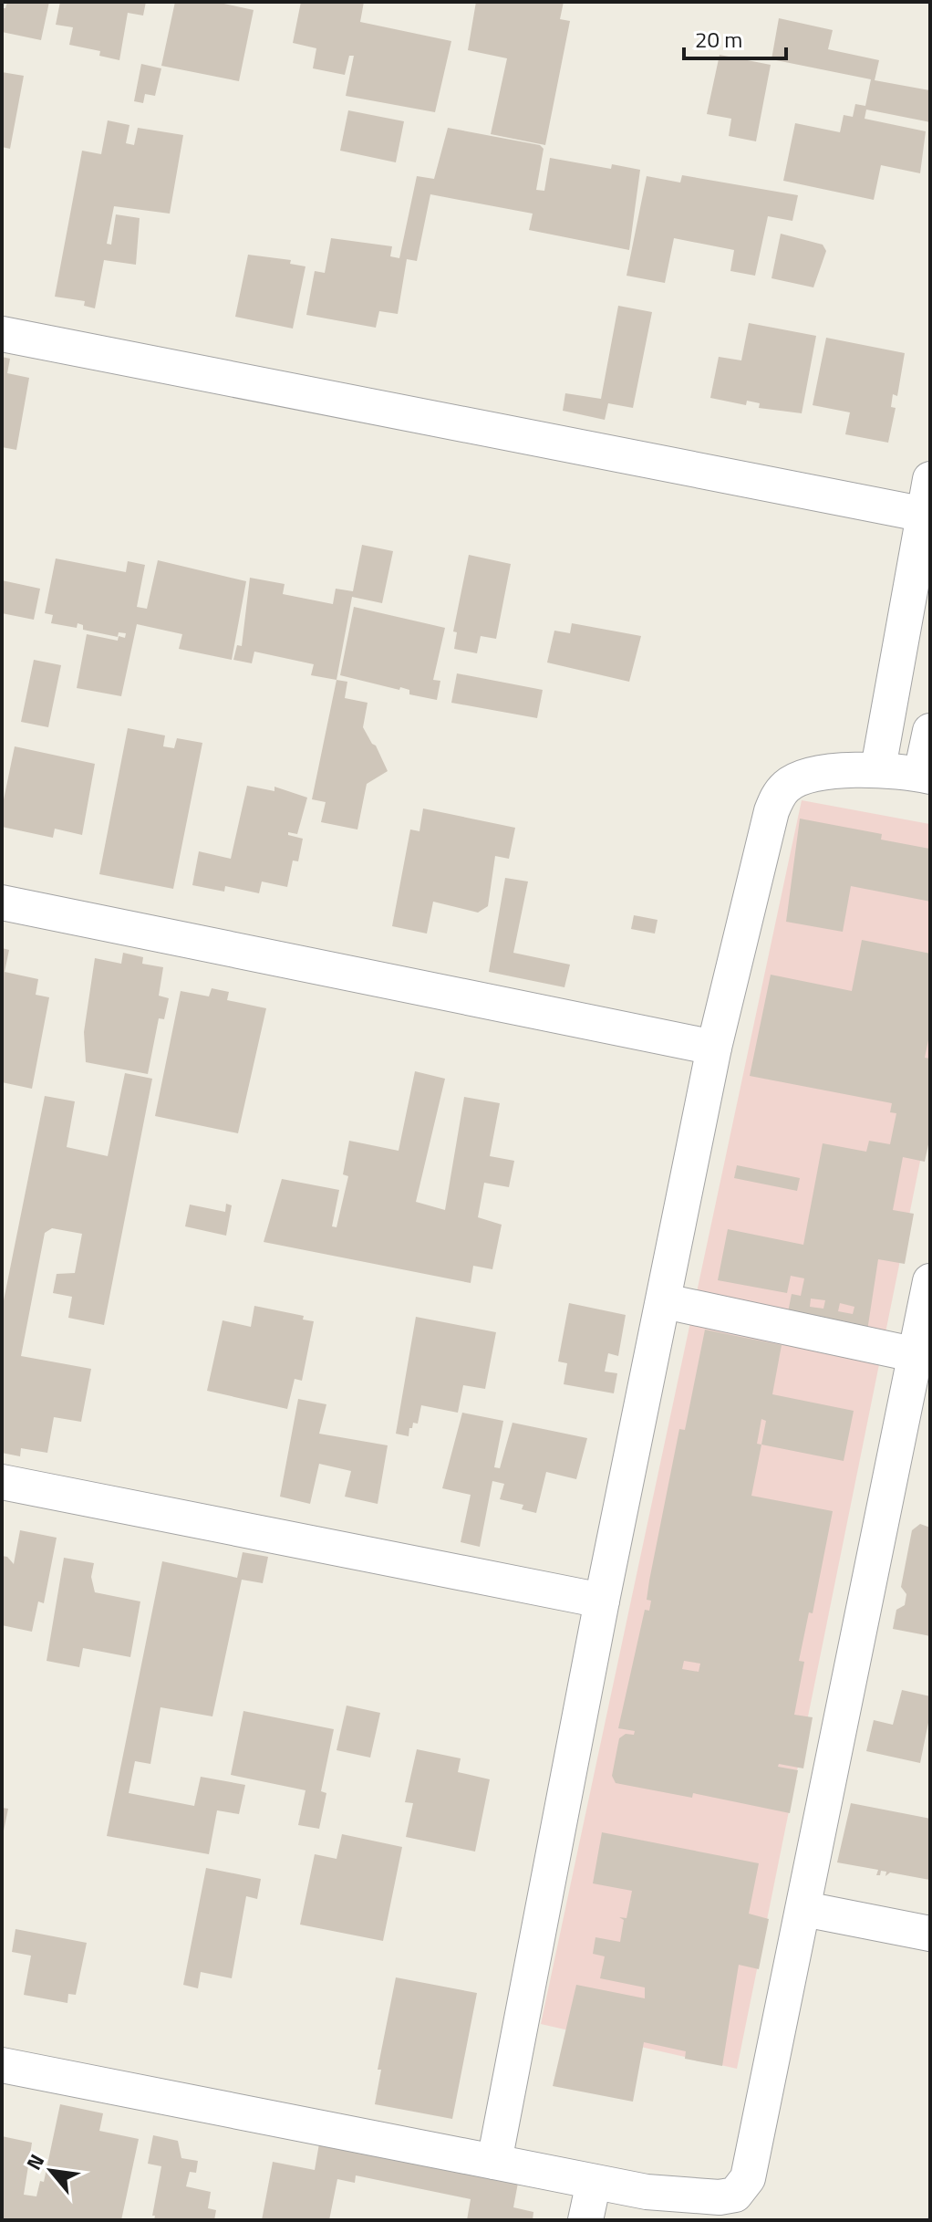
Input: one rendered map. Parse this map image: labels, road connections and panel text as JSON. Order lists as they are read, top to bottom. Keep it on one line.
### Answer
{"scale_bar":"20 m","north":"top left"}
